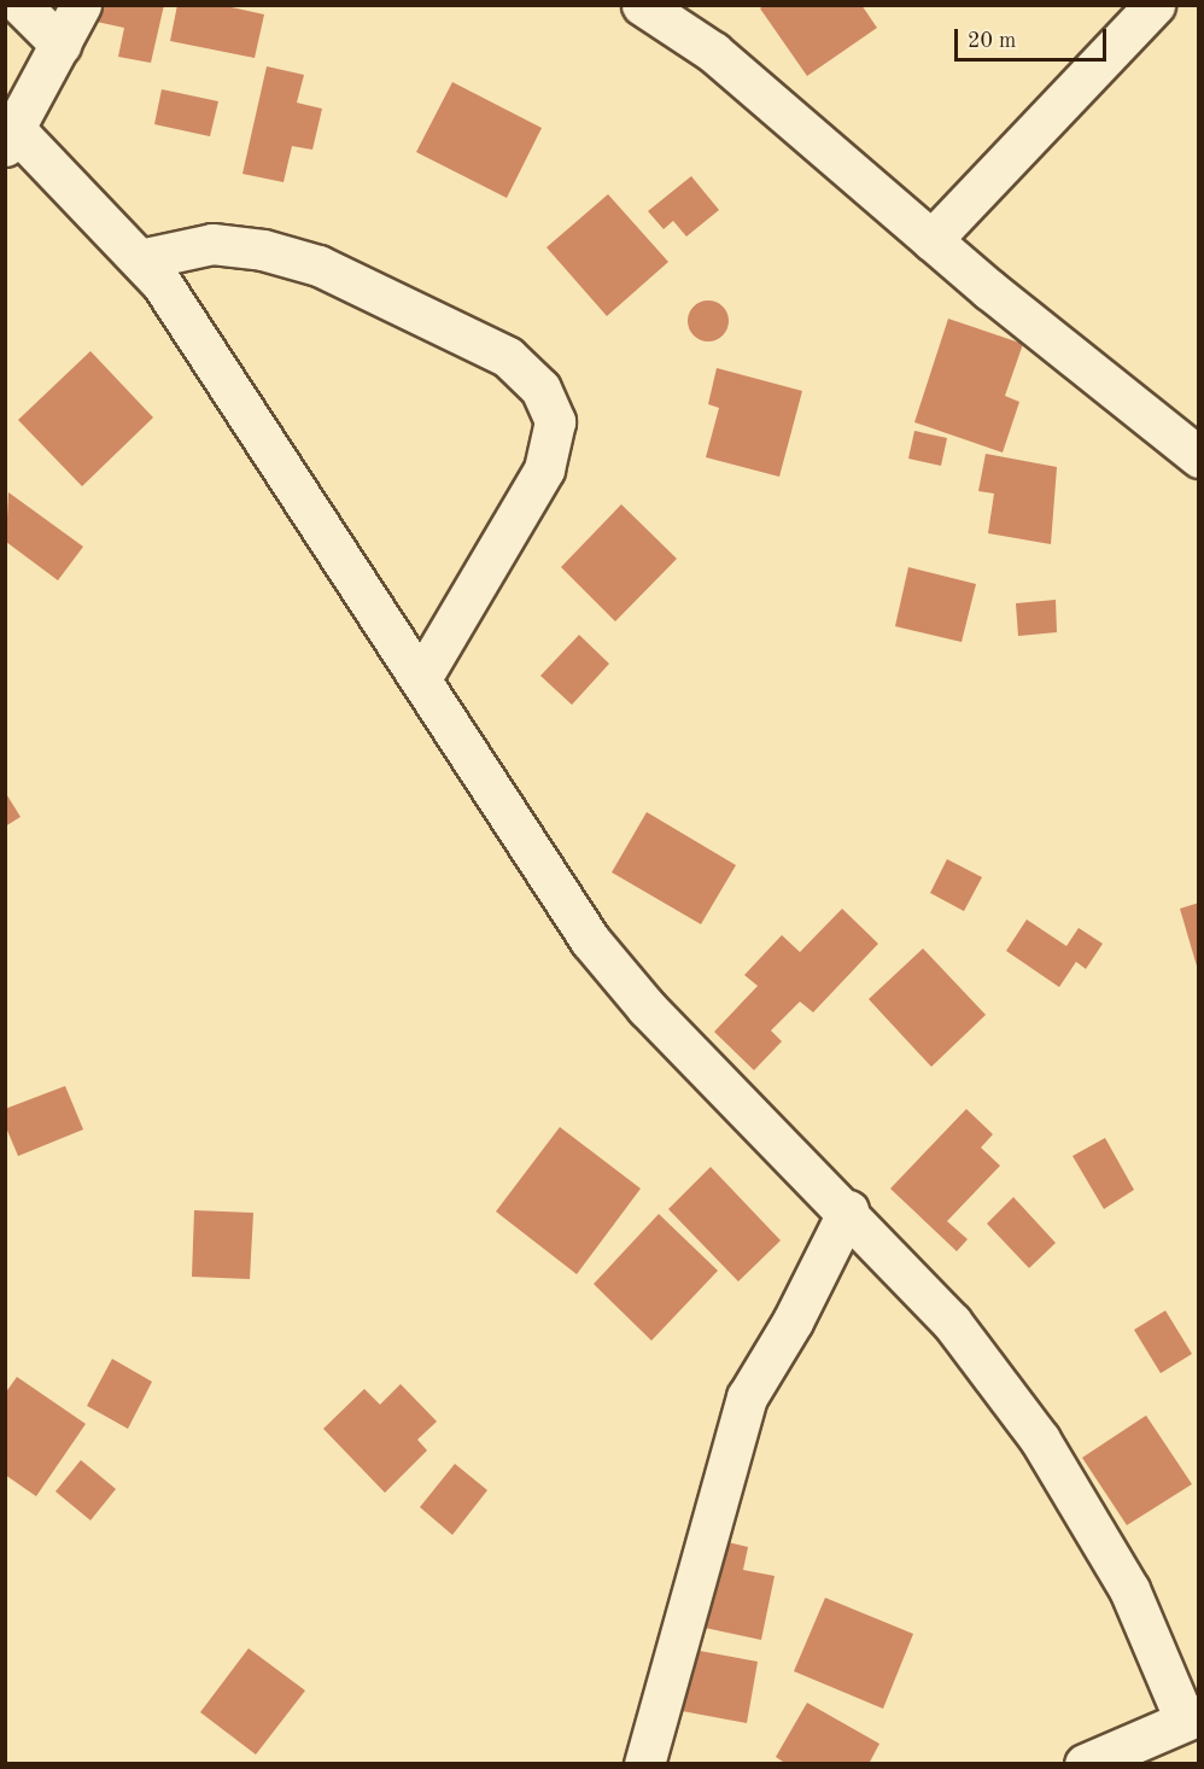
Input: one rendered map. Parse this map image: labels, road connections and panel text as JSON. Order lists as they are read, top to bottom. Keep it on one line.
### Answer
{"scale_bar":"20 m"}
